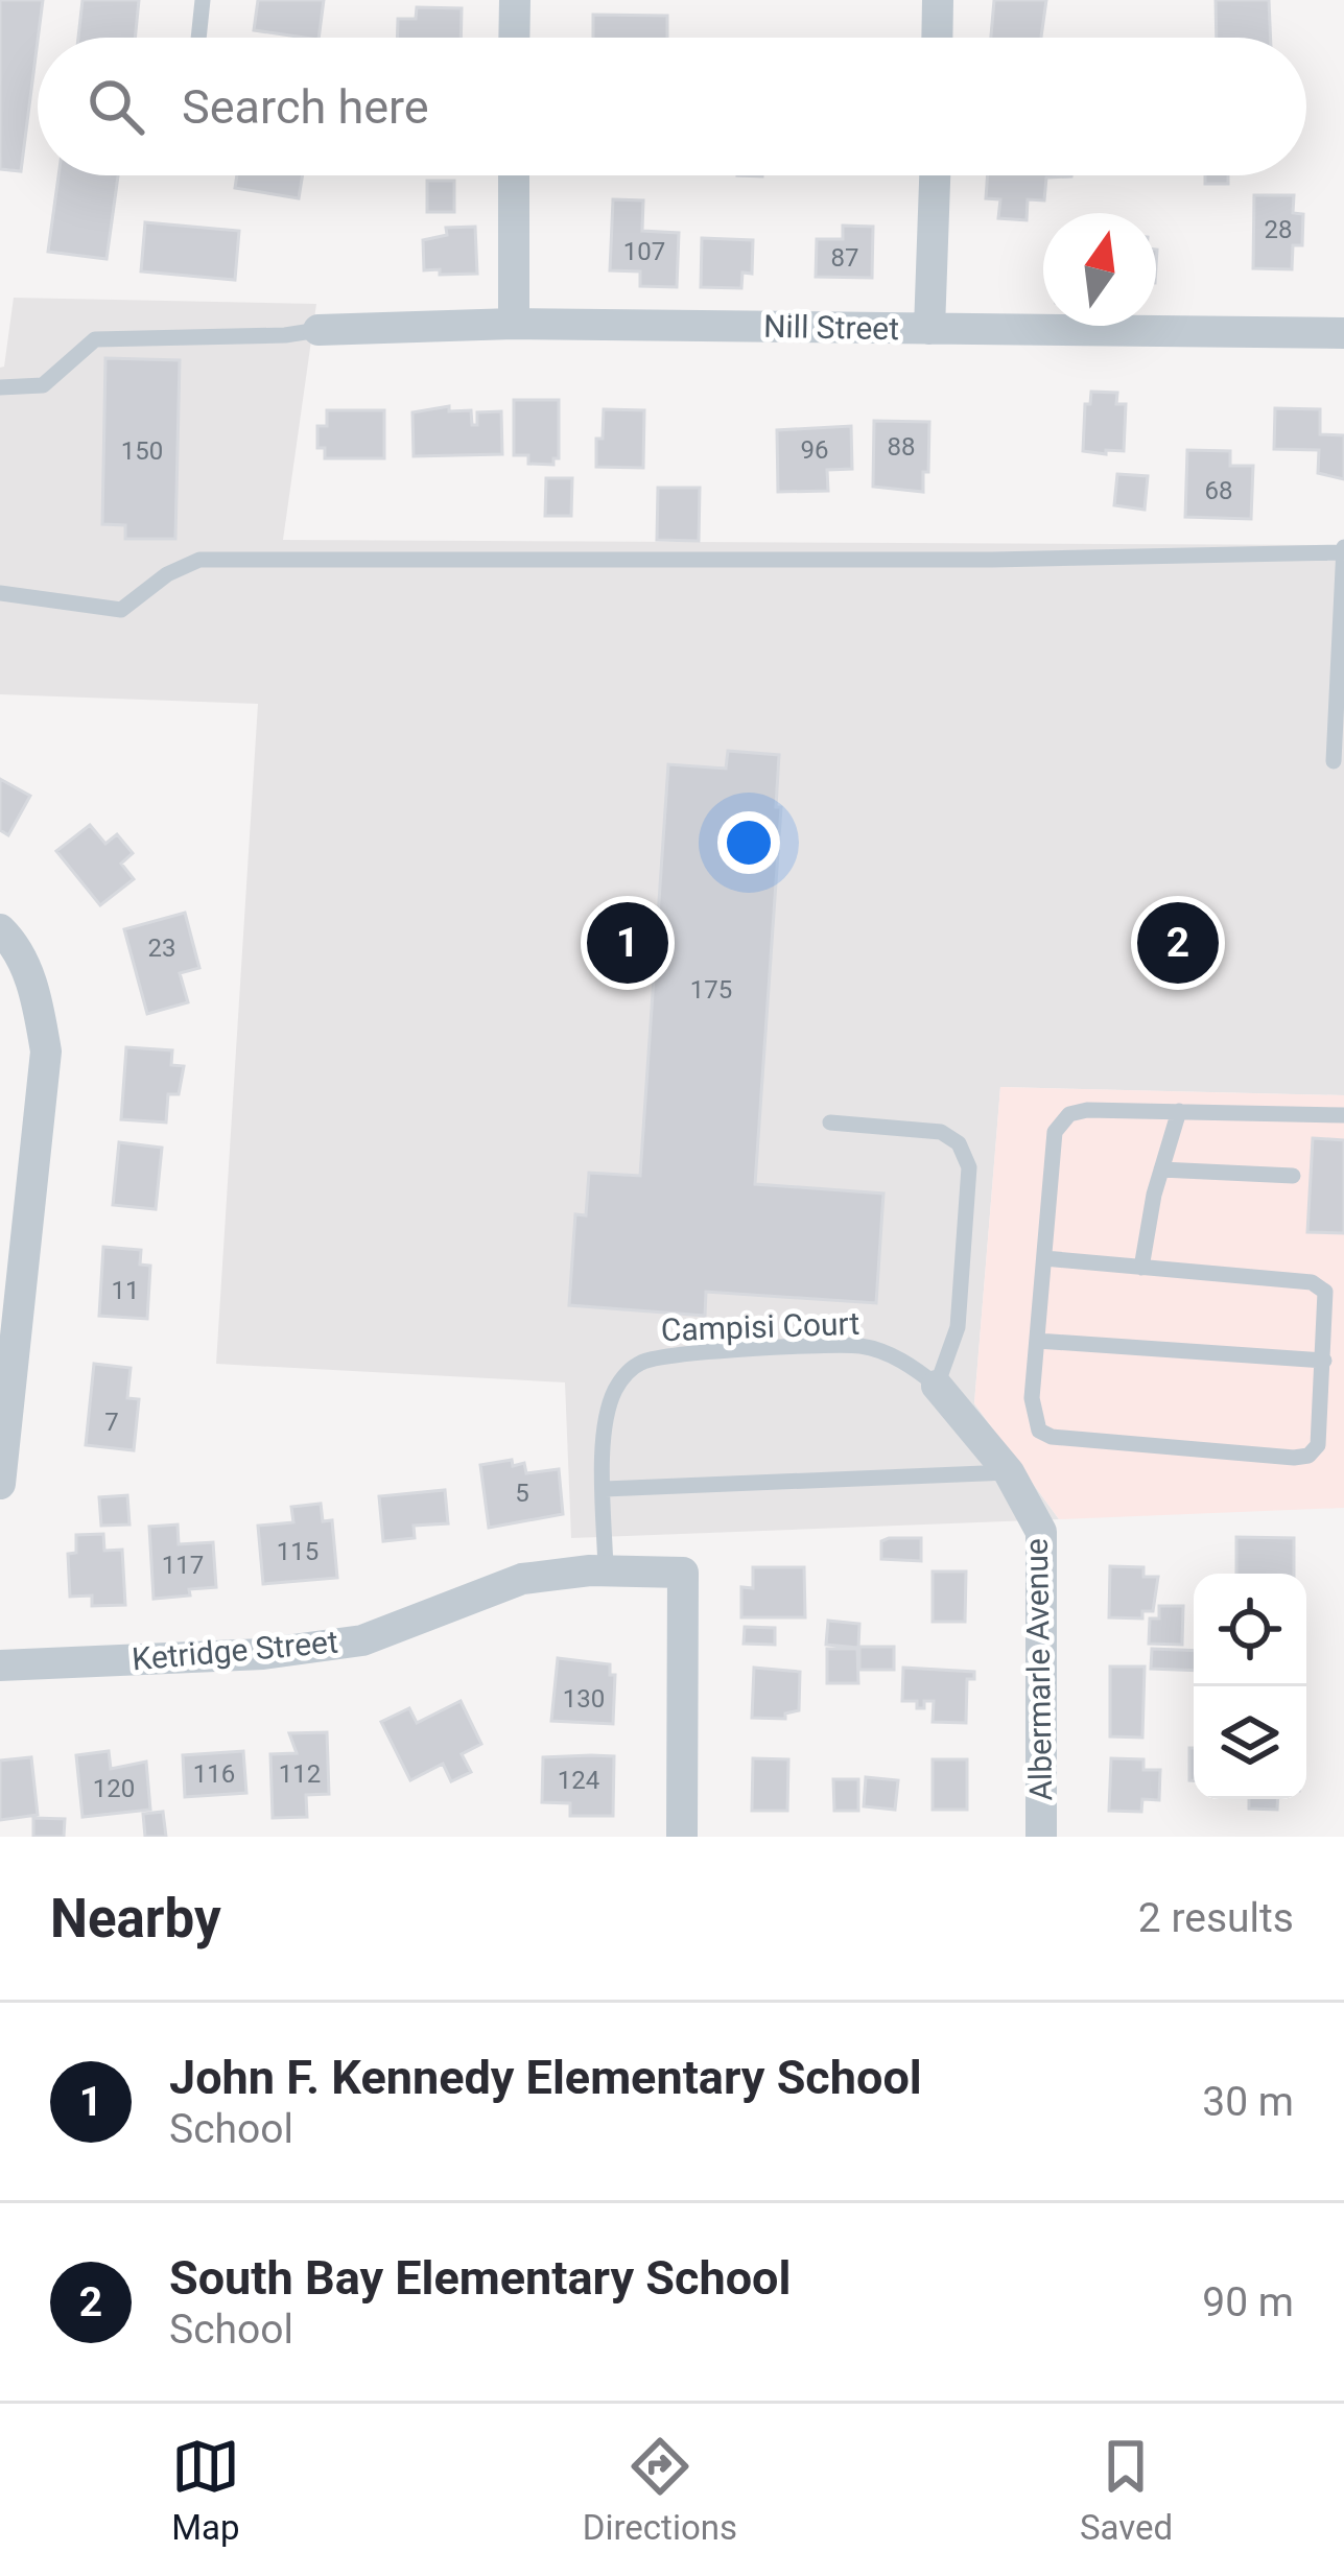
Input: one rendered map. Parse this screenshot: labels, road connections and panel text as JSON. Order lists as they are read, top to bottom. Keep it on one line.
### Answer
{"streets":{"street":["Nill Street","Ketridge Street","Albermarle Avenue"],"lane":["Campisi Court"]},"crossings":[["Campisi Court","Ketridge Street"],["Campisi Court","Albermarle Avenue"]],"house_numbers":["28","107","87","88","96","150","68","23","175","11","7","5","115","117","130","116","112","124","120"],"north":"top","page":{"search":"Search here","pins":["1","2"],"heading":["Nearby","2 results"],"list":[{"mark":"1","name":"John F. Kennedy Elementary School","note":"School","value":"30 m"},{"mark":"2","name":"South Bay Elementary School","note":"School","value":"90 m"}],"nav":["Map","Directions","Saved"]}}
